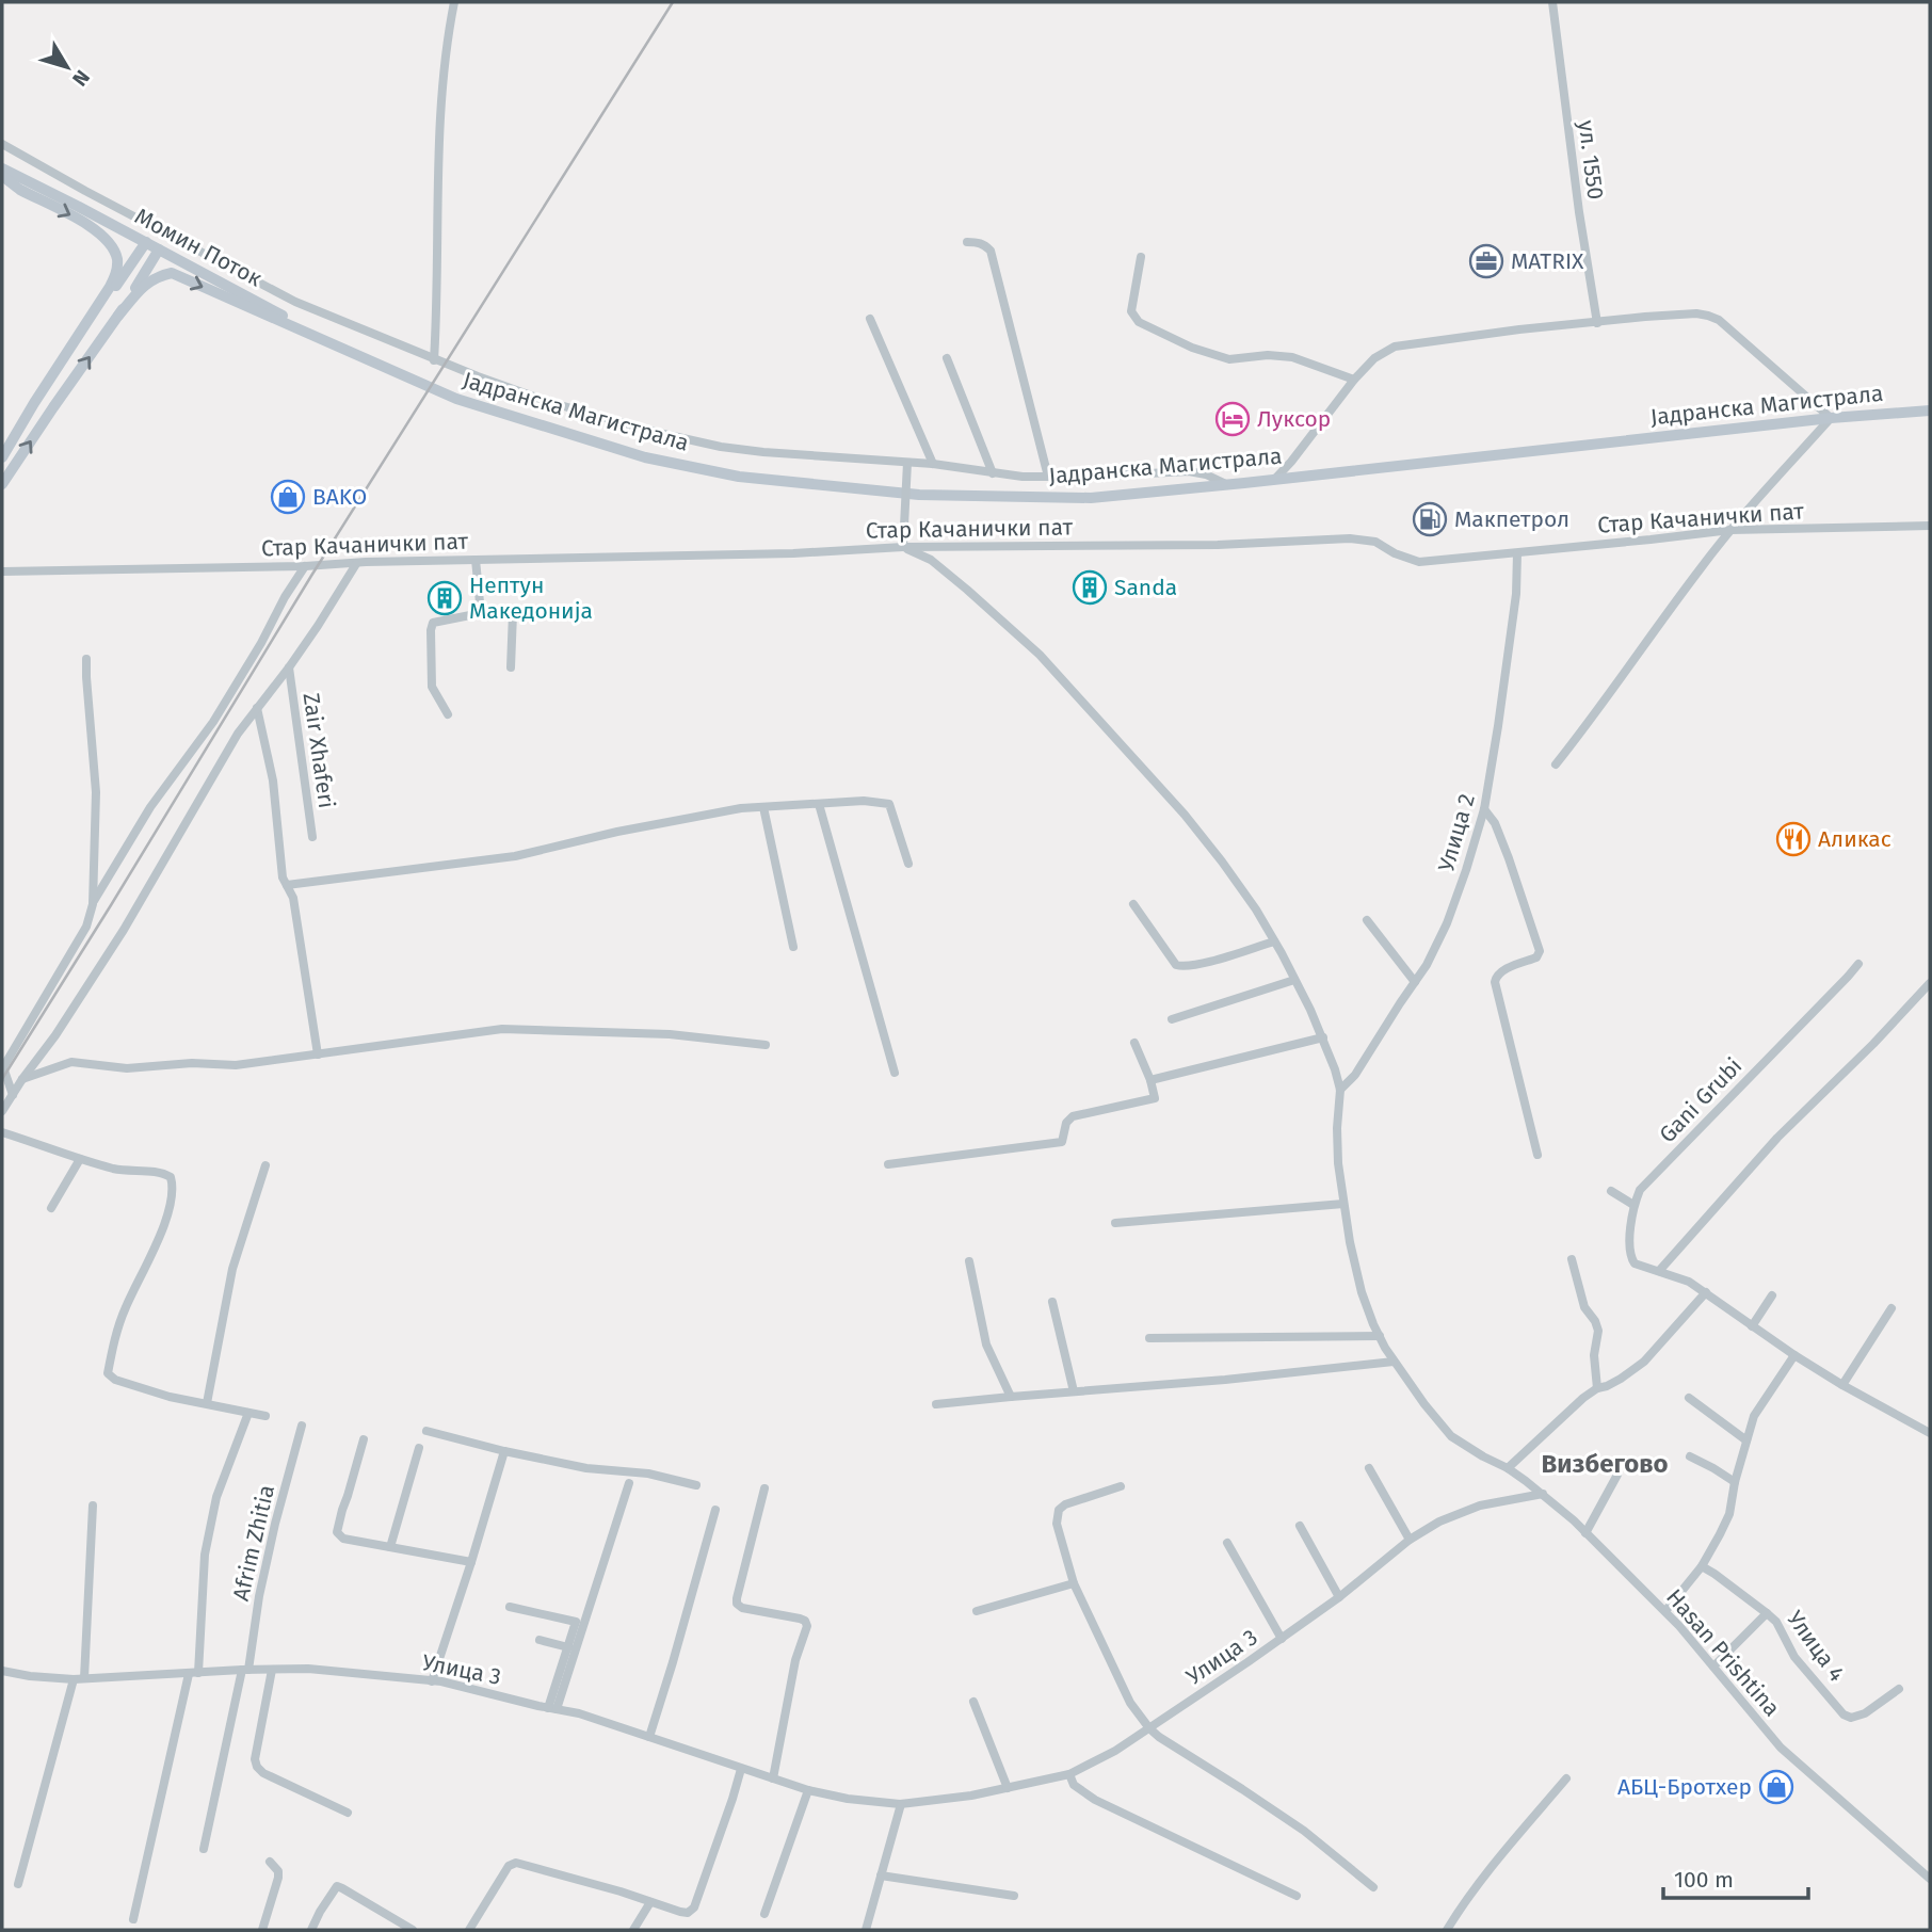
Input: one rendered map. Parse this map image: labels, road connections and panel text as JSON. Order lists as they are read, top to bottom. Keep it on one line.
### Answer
{"streets":{"street":["ул. 1550","Момин Поток","Јадранска Магистрала","Стар Качанички пат","Zair Xhaferi","Улица 2","Gani Grubi","Afrim Zhitia","Улица 4","Hasan Prishtina","Улица 3"]},"crossings":[["Момин Поток","Јадранска Магистрала"],["Стар Качанички пат","Улица 2"],["Улица 2","Hasan Prishtina"],["Afrim Zhitia","Улица 3"],["Hasan Prishtina","Улица 3"]],"districts":["Визбегово"],"places":{"office":["MATRIX"],"hotel":["Луксор"],"shop":["BAKO","АБЦ-Бротхер"],"fuel station":["Макпетрол"],"building":["Sanda","Нептун Македонија"],"restaurant":["Аликас"]},"scale_bar":"100 m","north":"bottom right"}
